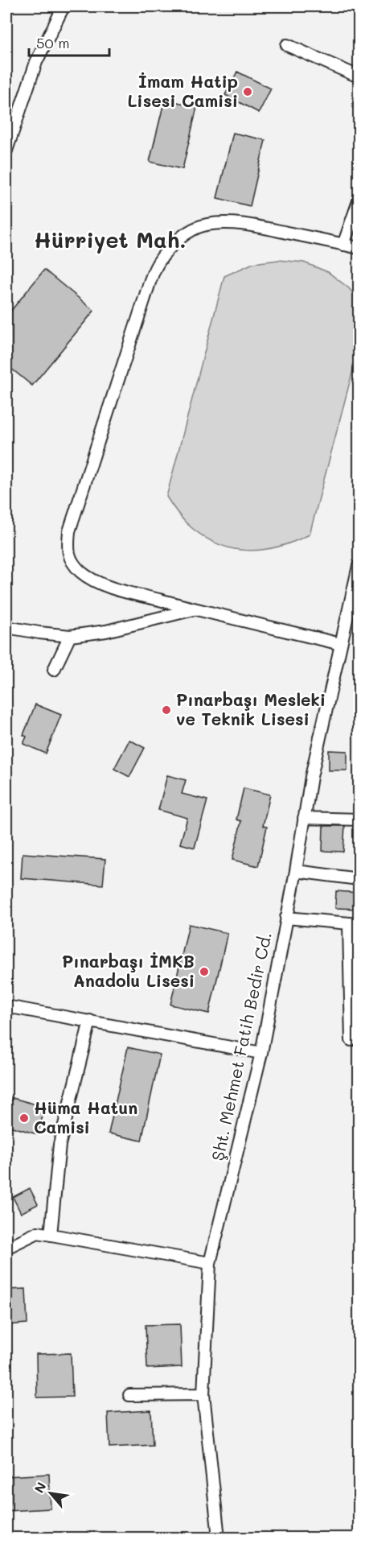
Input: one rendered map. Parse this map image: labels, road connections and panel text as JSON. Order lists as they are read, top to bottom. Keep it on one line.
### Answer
{"streets":{"street":["Şht. Mehmet Fatih Bedir Cd."]},"districts":["Hürriyet Mah."],"places":["İmam Hatip Lisesi Camisi","Pınarbaşı Mesleki ve Teknik Lisesi","Pınarbaşı İMKB Anadolu Lisesi","Hüma Hatun Camisi"],"scale_bar":"50 m","north":"top left"}
